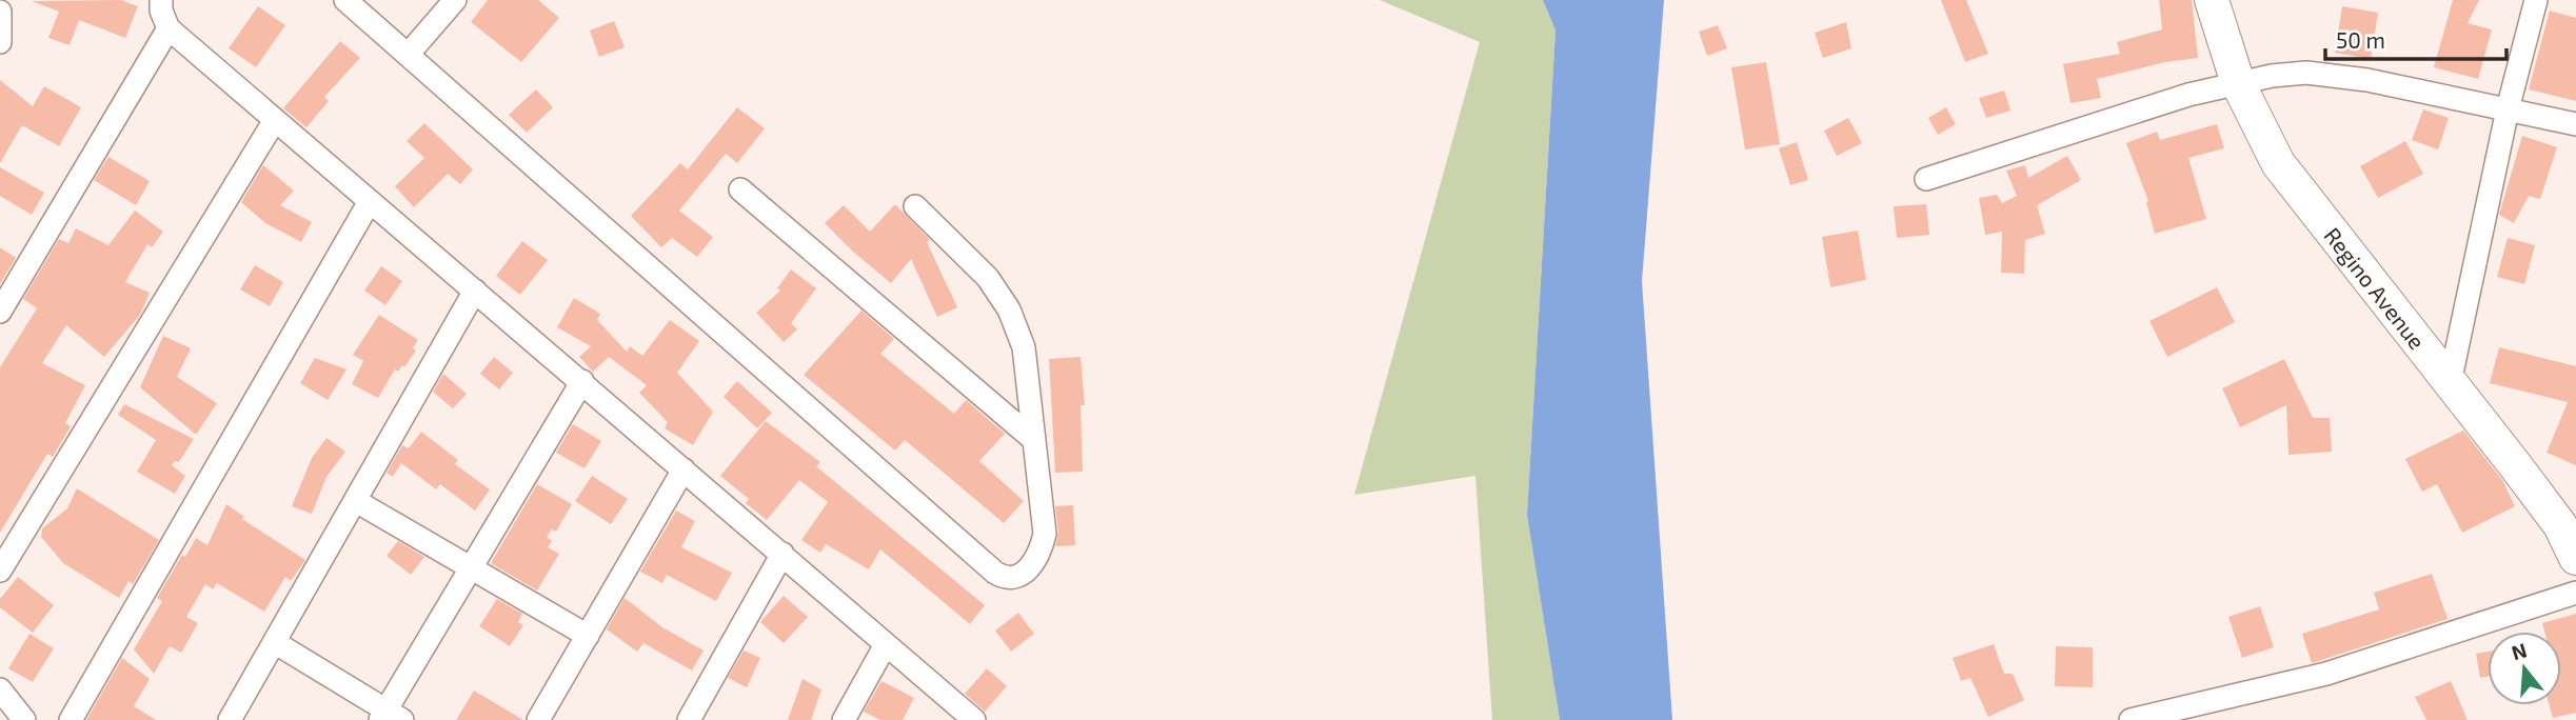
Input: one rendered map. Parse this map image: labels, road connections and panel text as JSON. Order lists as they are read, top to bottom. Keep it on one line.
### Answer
{"streets":{"street":["Regino Avenue"]},"scale_bar":"50 m","north":"top"}
